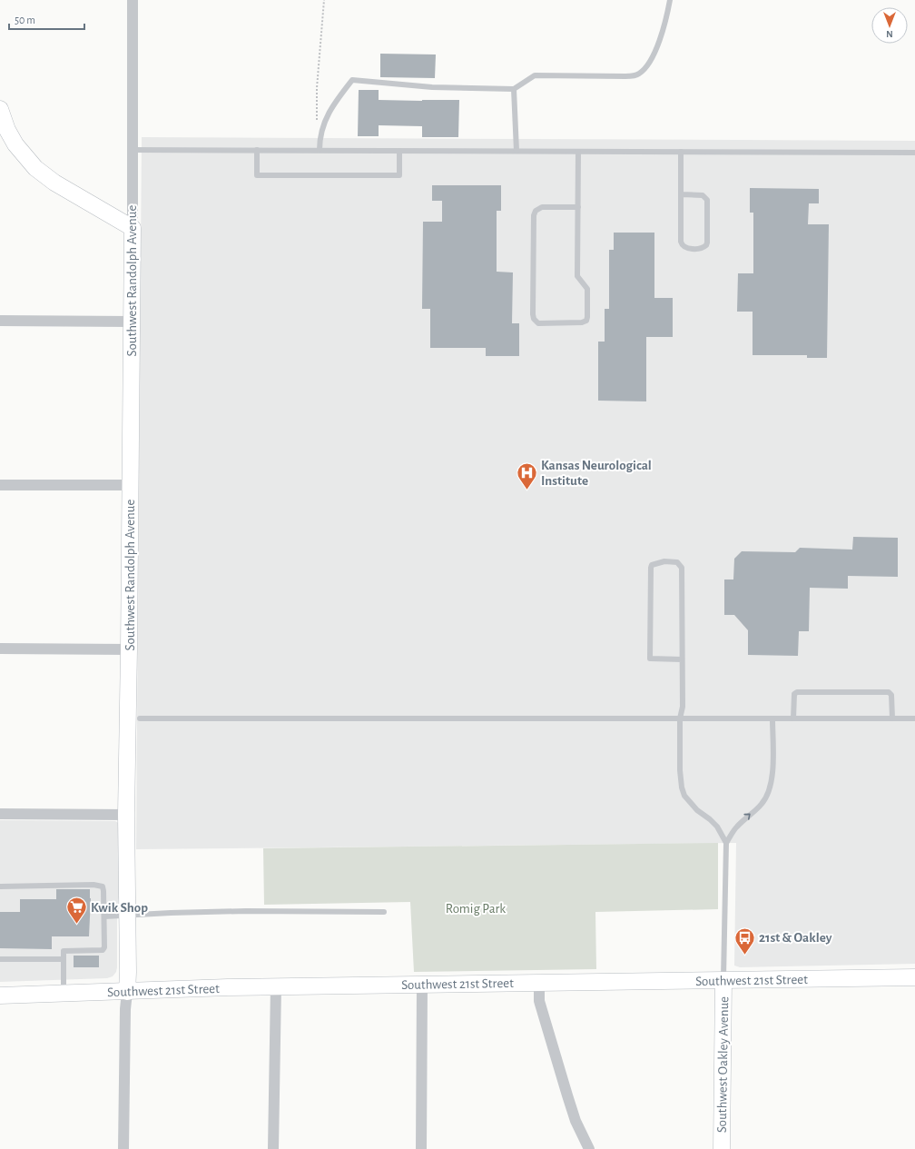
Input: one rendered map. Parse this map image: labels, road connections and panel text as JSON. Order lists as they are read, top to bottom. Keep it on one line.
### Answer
{"streets":{"street":["Southwest Randolph Avenue","Southwest 21st Street","Southwest Oakley Avenue"]},"crossings":[["Southwest Randolph Avenue","Southwest 21st Street"],["Southwest 21st Street","Southwest Oakley Avenue"]],"parks":["Romig Park"],"places":{"hospital":["Kansas Neurological Institute"],"supermarket":["Kwik Shop"],"bus stop":["21st & Oakley"]},"scale_bar":"50 m","north":"bottom"}
